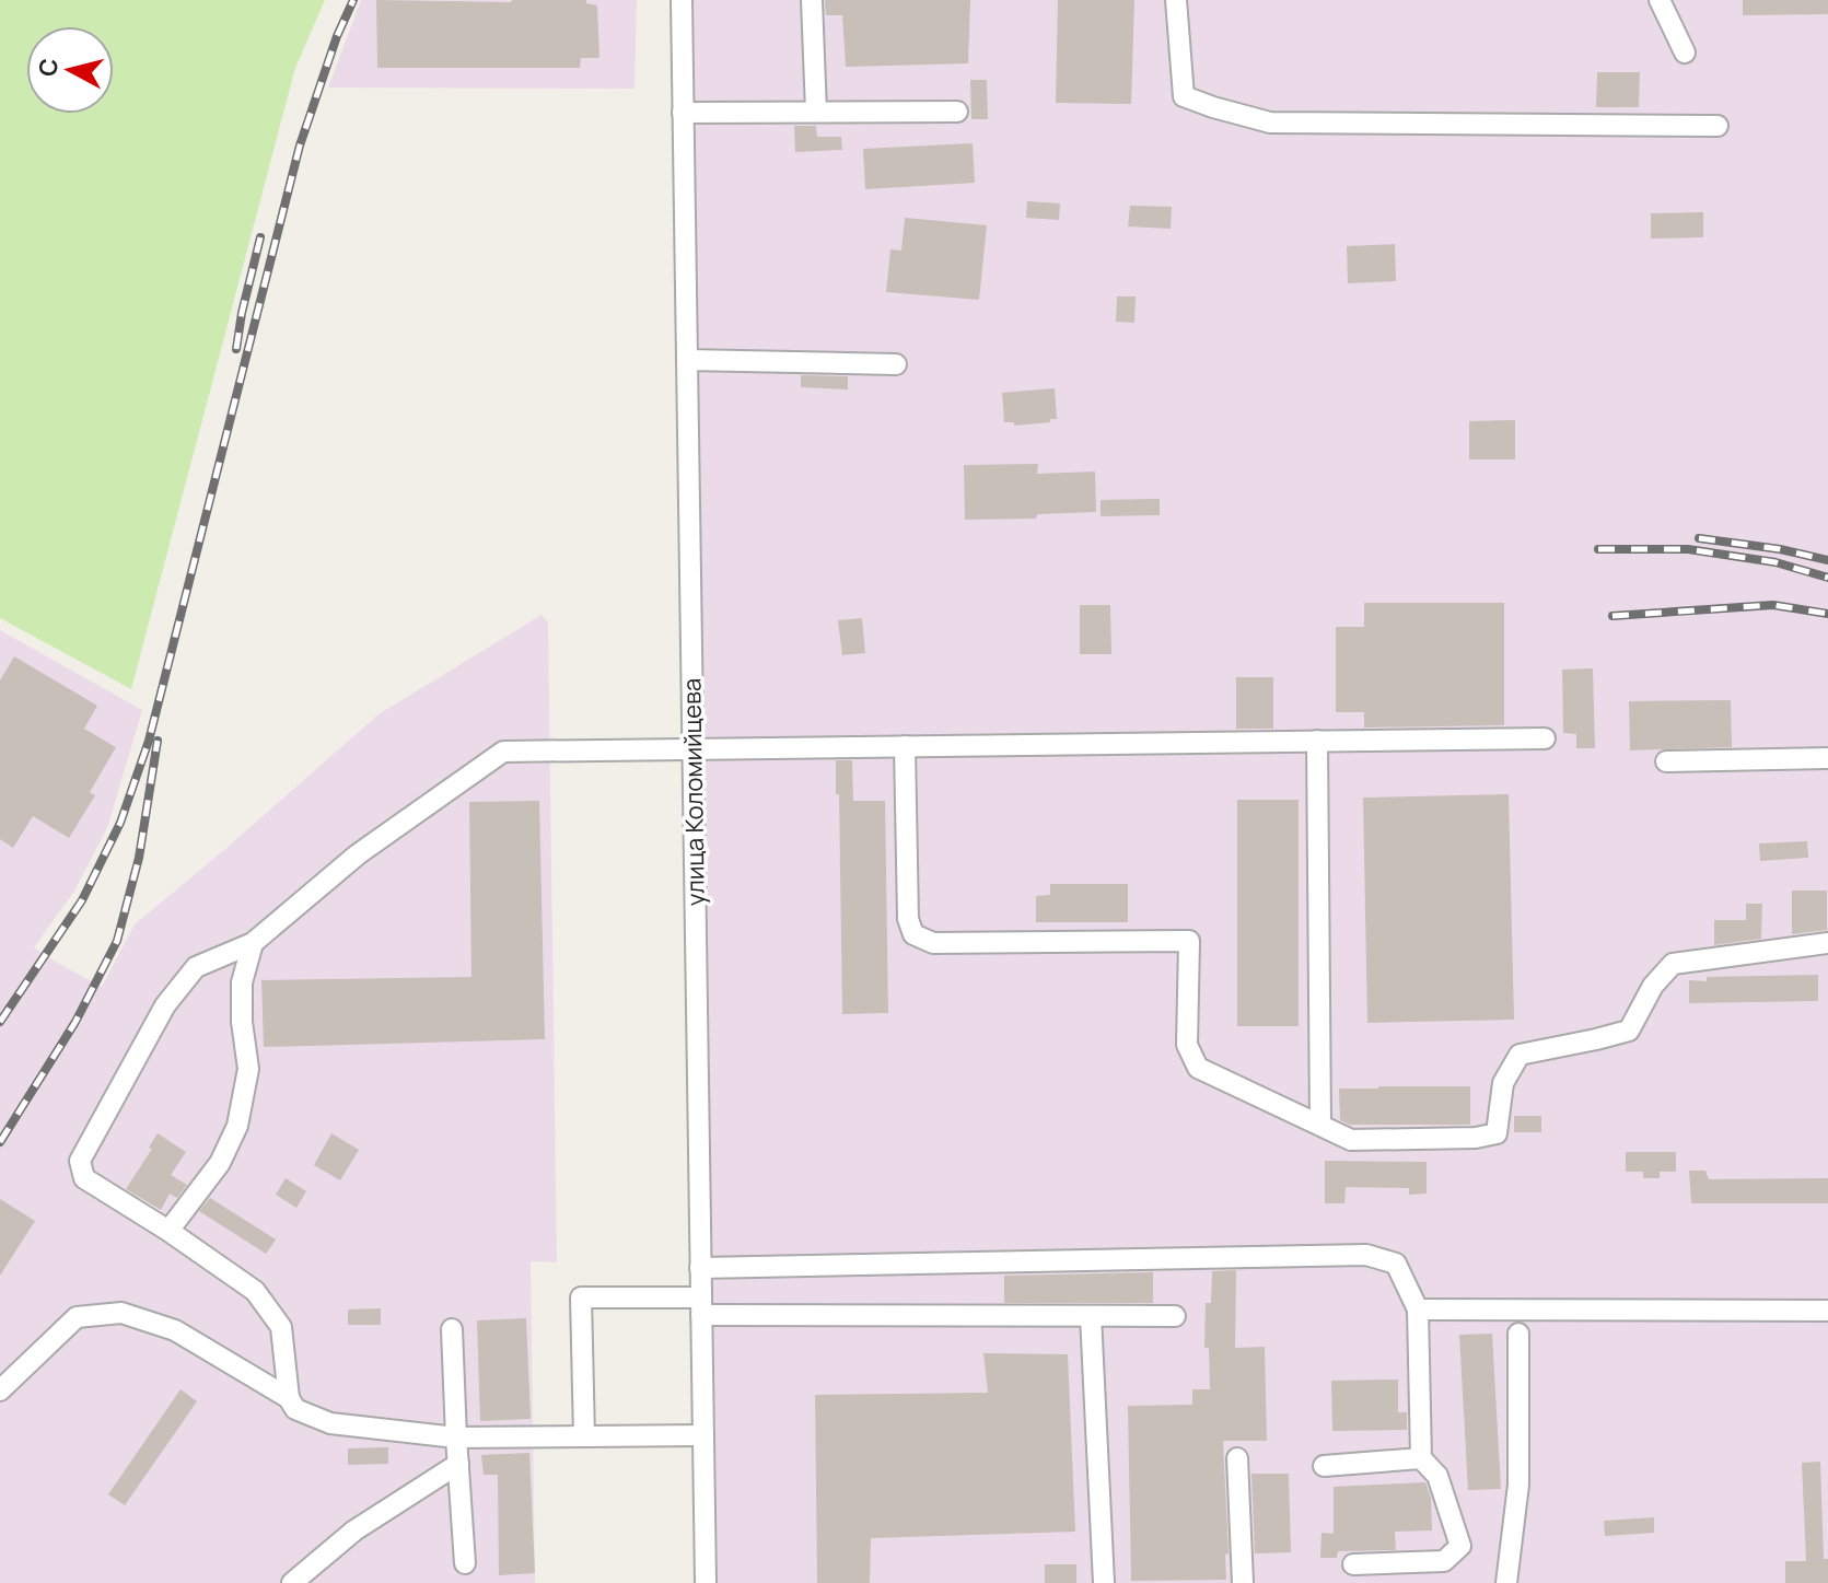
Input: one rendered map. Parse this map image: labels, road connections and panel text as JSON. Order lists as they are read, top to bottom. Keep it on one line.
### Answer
{"streets":{"street":["улица Коломийцева"]},"north":"left"}
